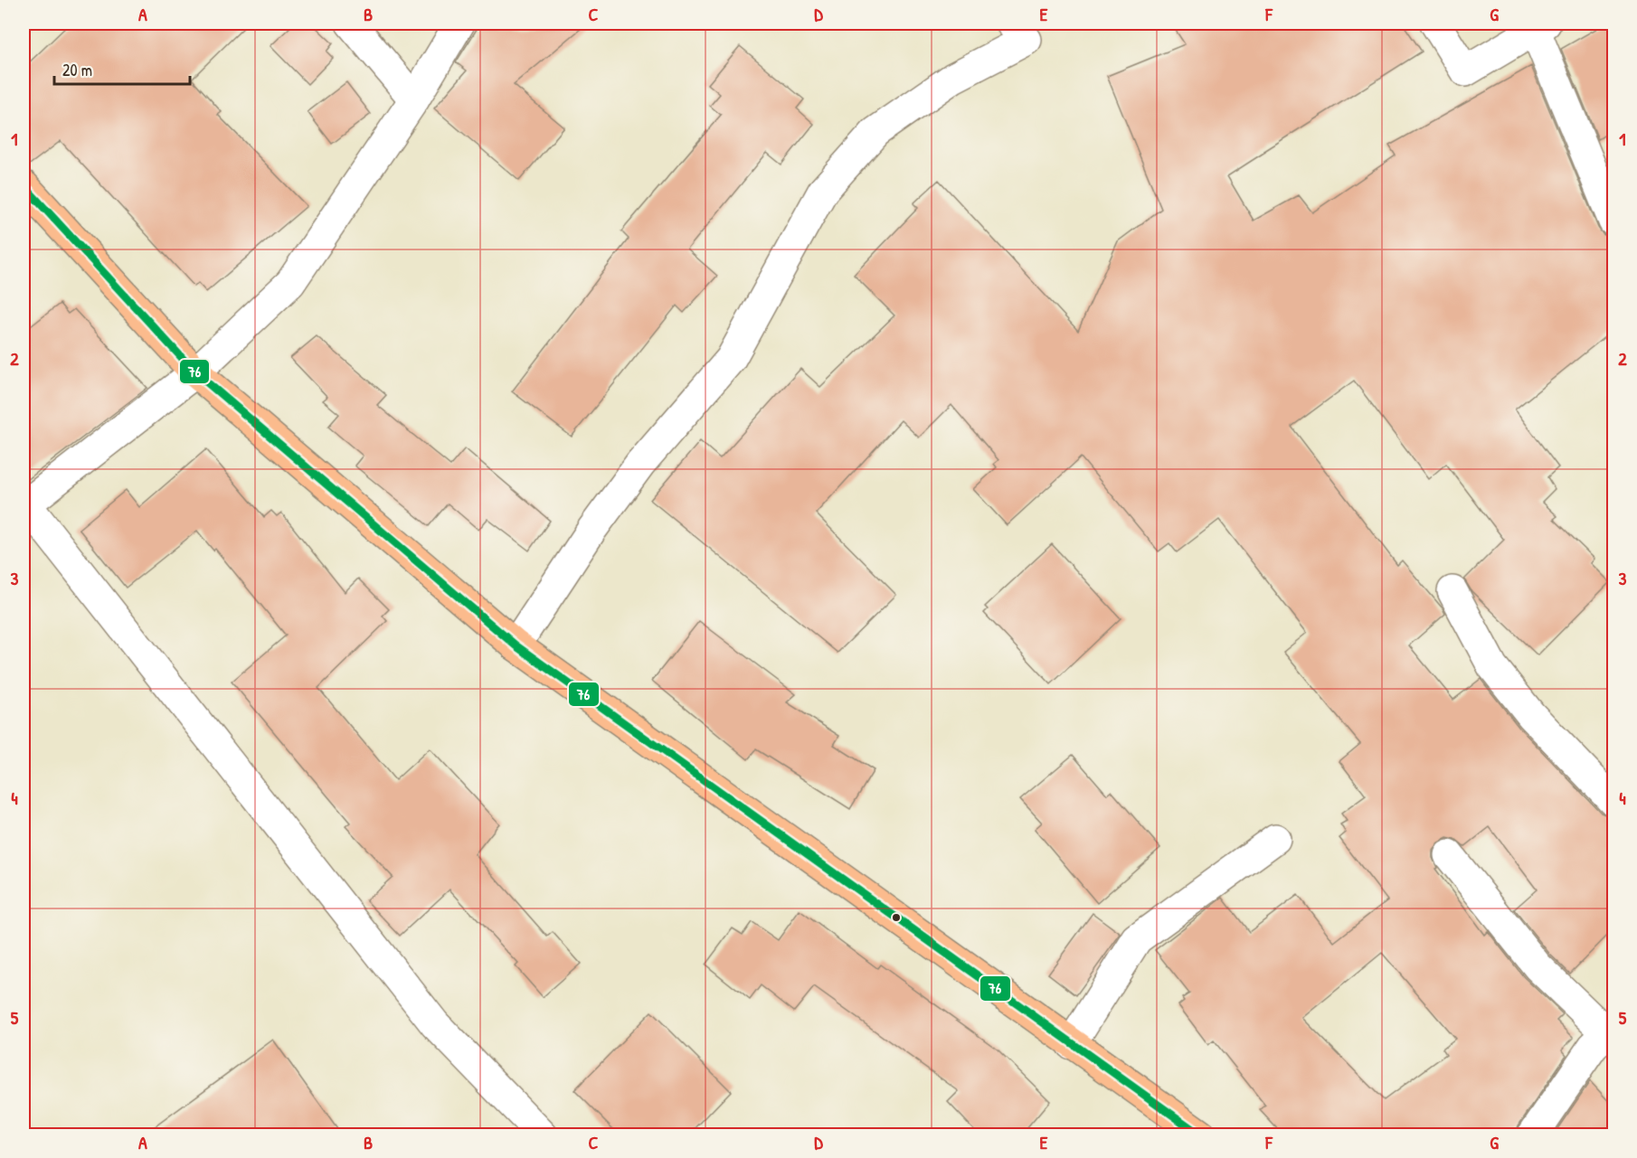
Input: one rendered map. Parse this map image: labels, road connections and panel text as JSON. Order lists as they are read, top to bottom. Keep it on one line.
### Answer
{"lines":["transit line 76"],"scale_bar":"20 m","grid":{"columns":["A","B","C","D","E","F","G"],"rows":["1","2","3","4","5"]}}
